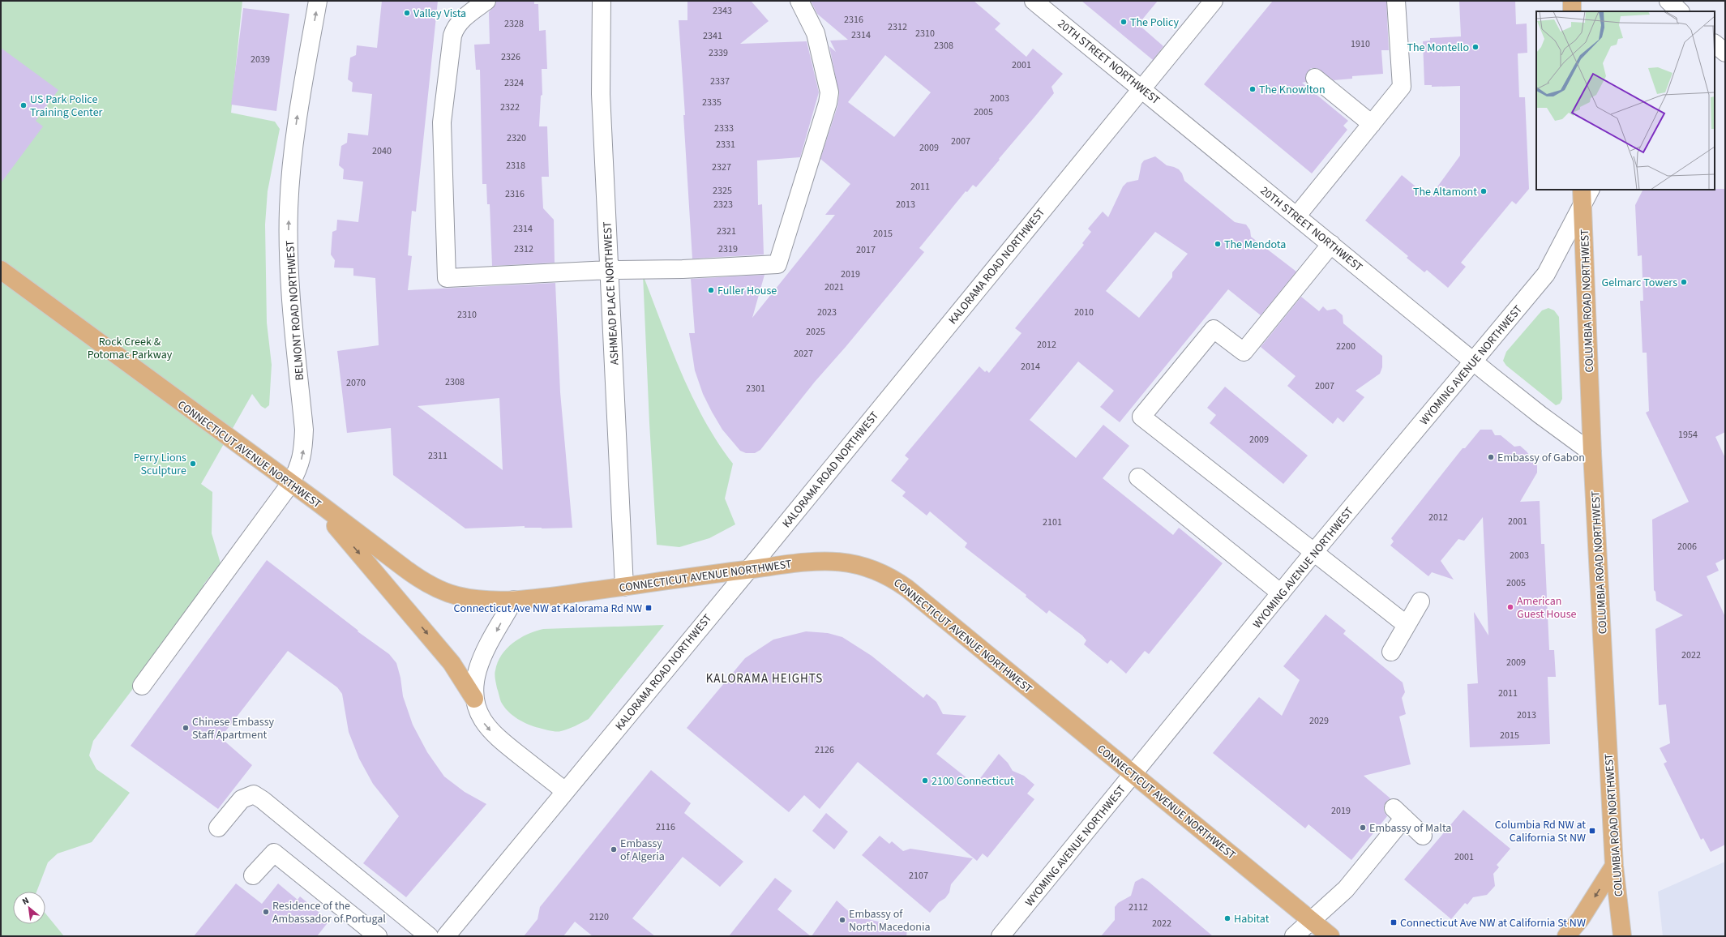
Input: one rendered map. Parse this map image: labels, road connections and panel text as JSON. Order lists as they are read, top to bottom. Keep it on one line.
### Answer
{"streets":{"main road":["COLUMBIA ROAD NORTHWEST","CONNECTICUT AVENUE NORTHWEST"],"street":["20TH STREET NORTHWEST","KALORAMA ROAD NORTHWEST","ASHMEAD PLACE NORTHWEST","BELMONT ROAD NORTHWEST","WYOMING AVENUE NORTHWEST"]},"crossings":[["20TH STREET NORTHWEST","KALORAMA ROAD NORTHWEST"],["20TH STREET NORTHWEST","COLUMBIA ROAD NORTHWEST"],["20TH STREET NORTHWEST","WYOMING AVENUE NORTHWEST"],["KALORAMA ROAD NORTHWEST","CONNECTICUT AVENUE NORTHWEST"],["ASHMEAD PLACE NORTHWEST","CONNECTICUT AVENUE NORTHWEST"],["COLUMBIA ROAD NORTHWEST","WYOMING AVENUE NORTHWEST"],["BELMONT ROAD NORTHWEST","CONNECTICUT AVENUE NORTHWEST"],["WYOMING AVENUE NORTHWEST","CONNECTICUT AVENUE NORTHWEST"]],"one_way":["BELMONT ROAD NORTHWEST"],"districts":["KALORAMA HEIGHTS"],"parks":["Rock Creek & Potomac Parkway"],"places":{"other":["Valley Vista","The Policy","The Montello","The Knowlton","US Park Police Training Center","The Altamont","The Mendota","Gelmarc Towers","Fuller House","Embassy of Gabon","Perry Lions Sculpture","American Guest House","Chinese Embassy Staff Apartment","2100 Connecticut","Embassy of Malta","Embassy of Algeria","Residence of the Ambassador of Portugal","Habitat","Embassy of North Macedonia"],"transit":["Connecticut Ave NW at Kalorama Rd NW","Columbia Rd NW at California St NW","Connecticut Ave NW at California St NW"]},"house_numbers":["2343","2316","2328","2312","2310","2314","2341","1910","2308","2339","2326","2039","2001","2337","2324","2003","2335","2322","2005","2333","2320","2007","2331","2009","2040","2318","2327","2011","2325","2316","2323","2013","2314","2321","2015","2312","2319","2017","2019","2021","2023","2010","2310","2025","2012","2200","2027","2014","2308","2070","2007","2301","1954","2009","2311","2012","2001","2101","2006","2003","2005","2022","2009","2011","2013","2029","2015","2126","2019","2116","2001","2107","2112","2120","2022"],"north":"top left"}
